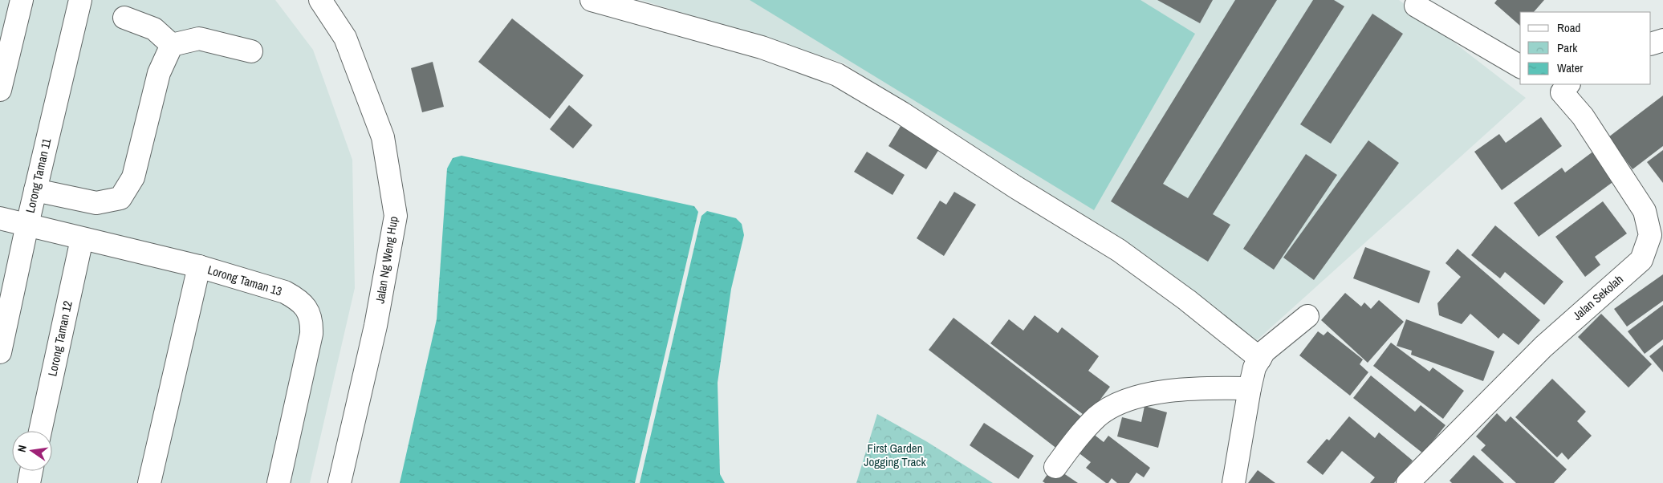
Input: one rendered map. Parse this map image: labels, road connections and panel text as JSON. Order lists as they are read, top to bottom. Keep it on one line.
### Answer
{"streets":{"street":["Lorong Taman 11","Jalan Ng Weng Hup","Lorong Taman 13","Jalan Sekolah","Lorong Taman 12"]},"crossings":[["Lorong Taman 11","Lorong Taman 13"],["Lorong Taman 13","Lorong Taman 12"]],"parks":["First Garden Jogging Track"],"legend":["Road","Park","Water"],"north":"left"}
